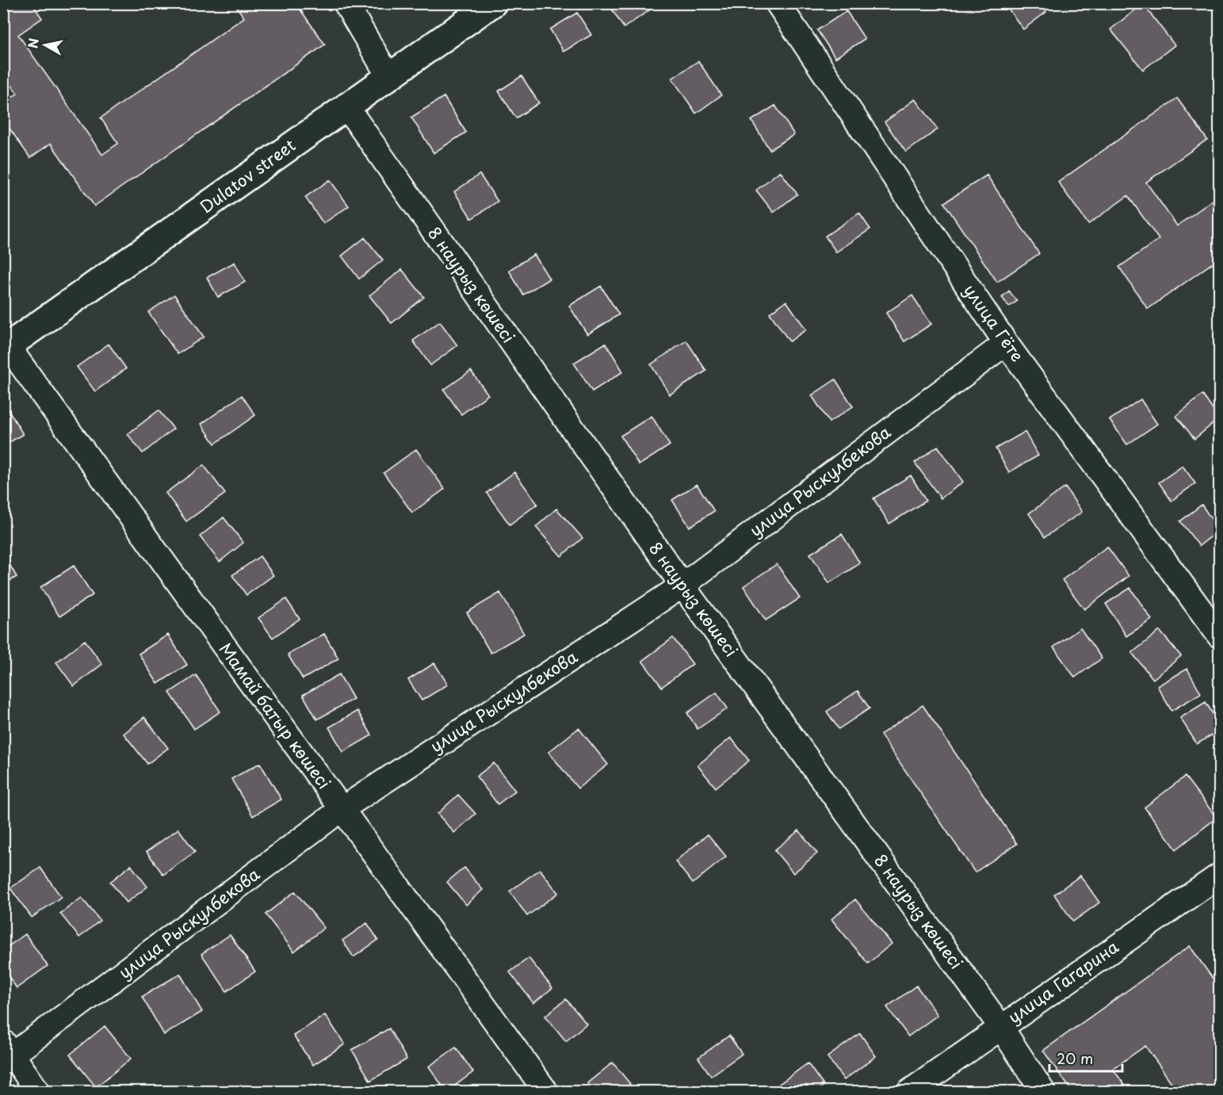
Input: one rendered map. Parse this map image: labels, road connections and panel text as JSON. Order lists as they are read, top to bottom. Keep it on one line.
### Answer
{"streets":{"street":["Dulatov street","8 наурыз көшесі","улица Гёте","улица Рыскулбекова","Мамай батыр көшесі","улица Гагарина"]},"crossings":[["Dulatov street","8 наурыз көшесі"],["Dulatov street","Мамай батыр көшесі"],["8 наурыз көшесі","улица Рыскулбекова"],["8 наурыз көшесі","улица Гагарина"],["улица Гёте","улица Рыскулбекова"],["улица Рыскулбекова","Мамай батыр көшесі"]],"scale_bar":"20 m","north":"left"}
